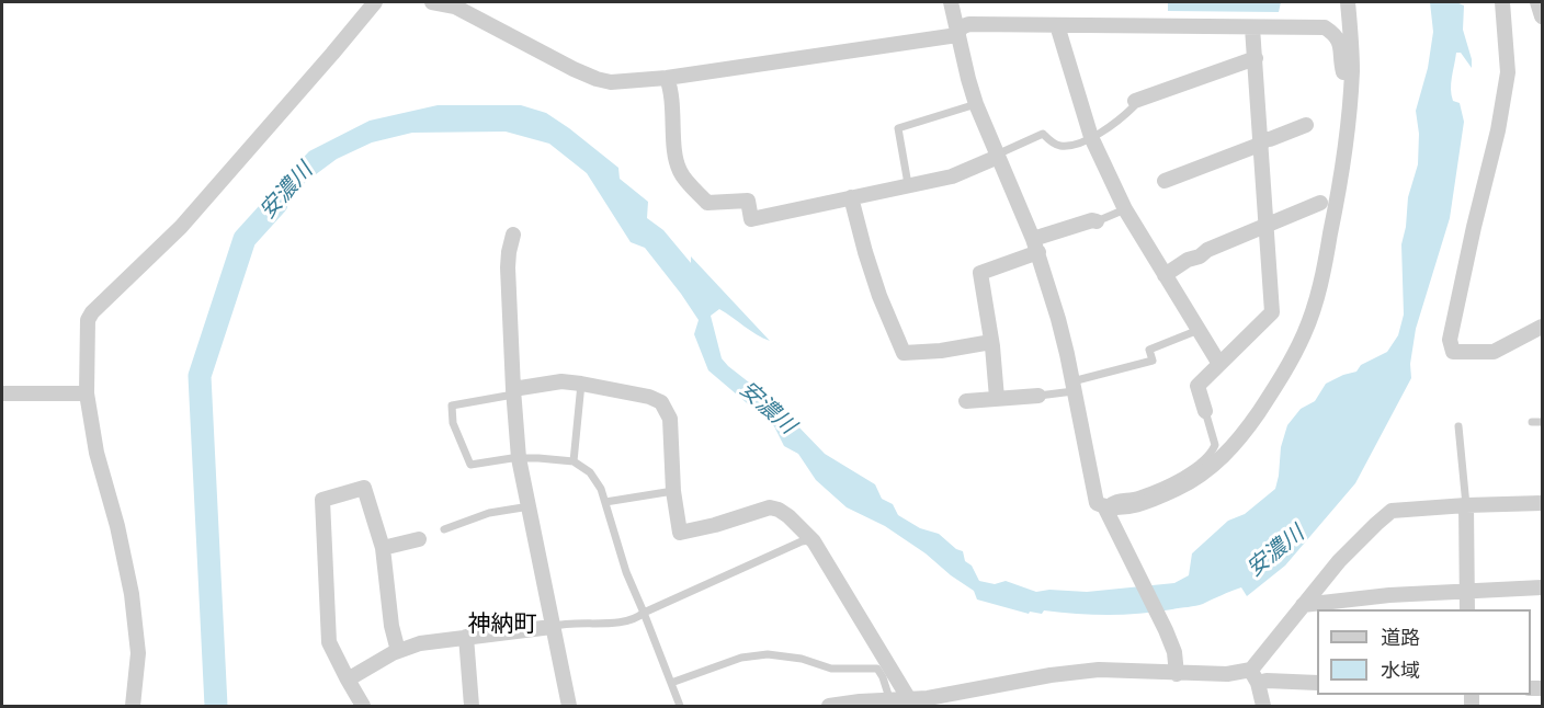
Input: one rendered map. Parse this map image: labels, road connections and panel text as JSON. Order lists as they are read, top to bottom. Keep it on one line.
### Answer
{"districts":["神納町"],"water":["安濃川"],"legend":["道路","水域"]}
